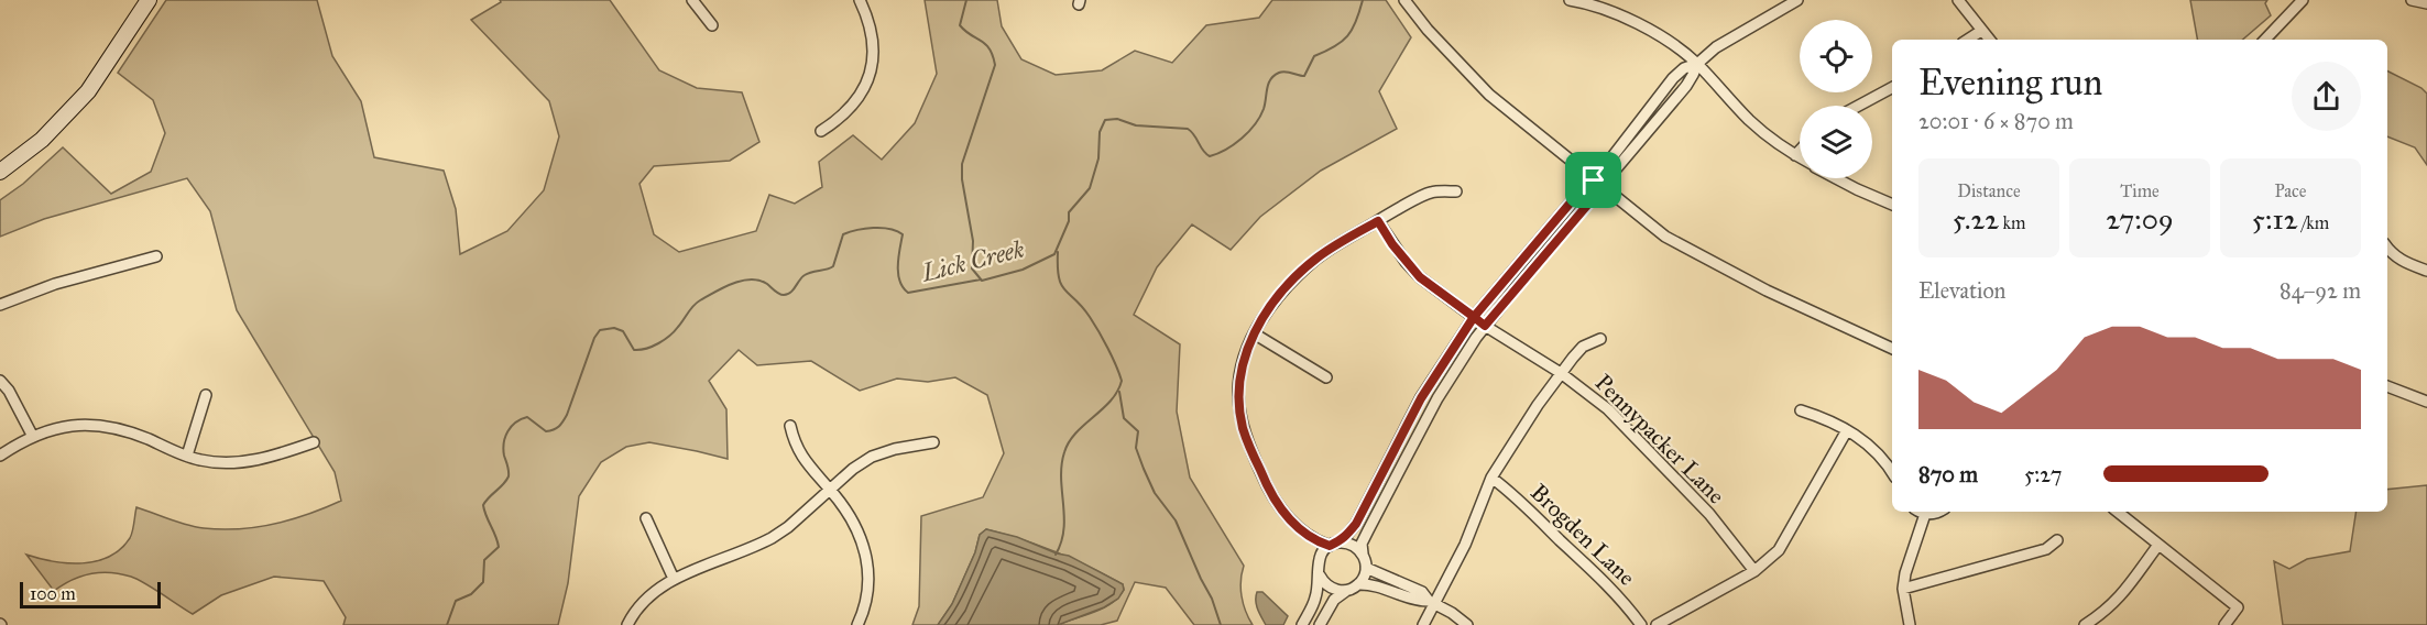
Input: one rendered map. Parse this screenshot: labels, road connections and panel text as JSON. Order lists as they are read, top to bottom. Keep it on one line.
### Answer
{"streets":{"street":["Pennypacker Lane","Brogden Lane"]},"water":["Lick Creek"],"scale_bar":"100 m","page":{"heading":["Evening run","20:01 · 6 × 870 m"],"stats":[["Distance","5.22 km"],["Time","27:09"],["Pace","5:12 /km"]],"chart":["Elevation","84–92 m"],"list":[{"name":"870 m","note":"5:27"}],"scale":"100 m"}}
